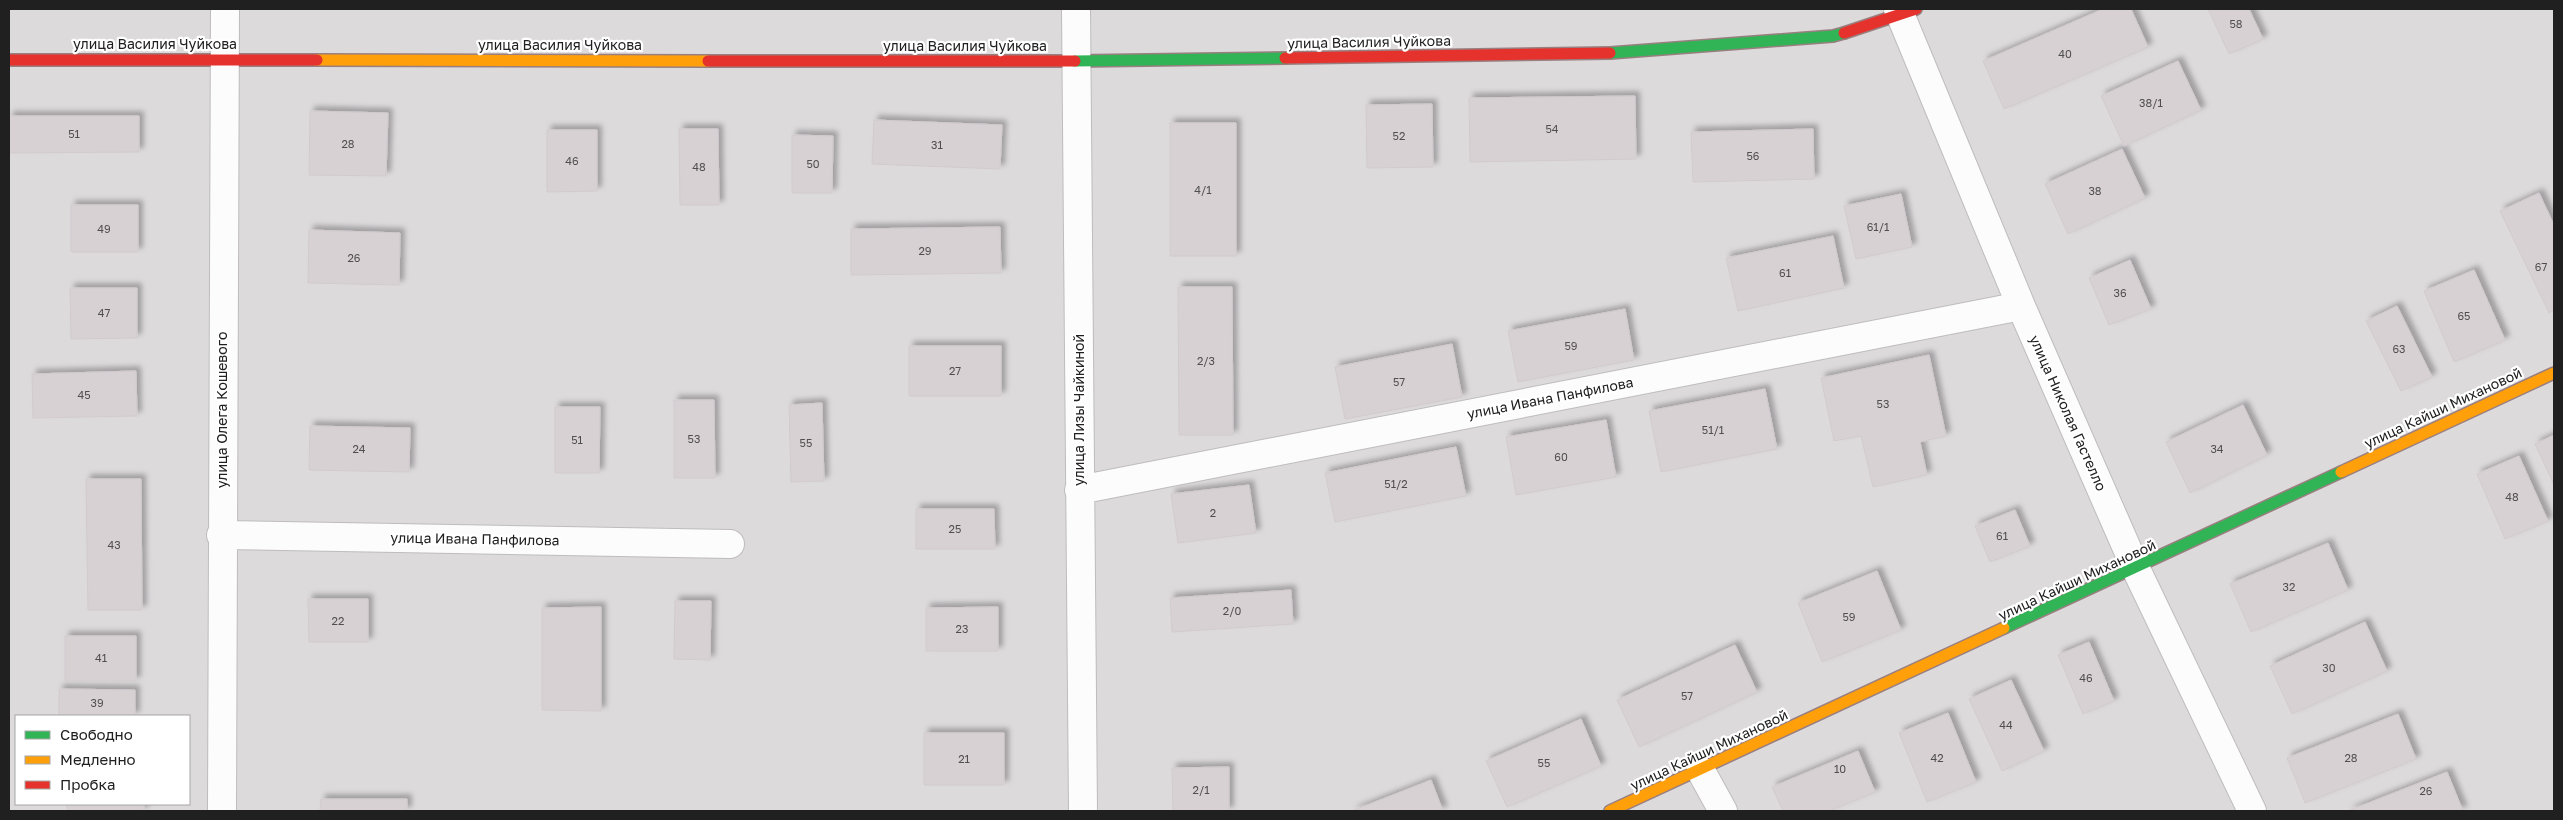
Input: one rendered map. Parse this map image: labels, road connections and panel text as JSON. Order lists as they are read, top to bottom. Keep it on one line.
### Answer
{"streets":{"street":["улица Василия Чуйкова","улица Ивана Панфилова","улица Кайши Михановой","улица Олега Кошевого","улица Лизы Чайкиной","улица Николая Гастелло"]},"crossings":[["улица Василия Чуйкова","улица Олега Кошевого"],["улица Василия Чуйкова","улица Лизы Чайкиной"],["улица Василия Чуйкова","улица Николая Гастелло"],["улица Ивана Панфилова","улица Олега Кошевого"],["улица Ивана Панфилова","улица Лизы Чайкиной"],["улица Ивана Панфилова","улица Николая Гастелло"],["улица Кайши Михановой","улица Николая Гастелло"]],"house_numbers":["58","40","38/1","54","51","52","28","31","56","46","50","48","4/1","38","61/1","49","29","26","67","61","36","47","65","59","63","2/3","27","57","45","53","51/1","53","51","55","24","34","60","51/2","48","2","25","61","43","32","2/0","59","22","23","41","30","46","57","39","44","42","28","21","55","10","2/1","26"],"legend":["Свободно","Медленно","Пробка"]}
